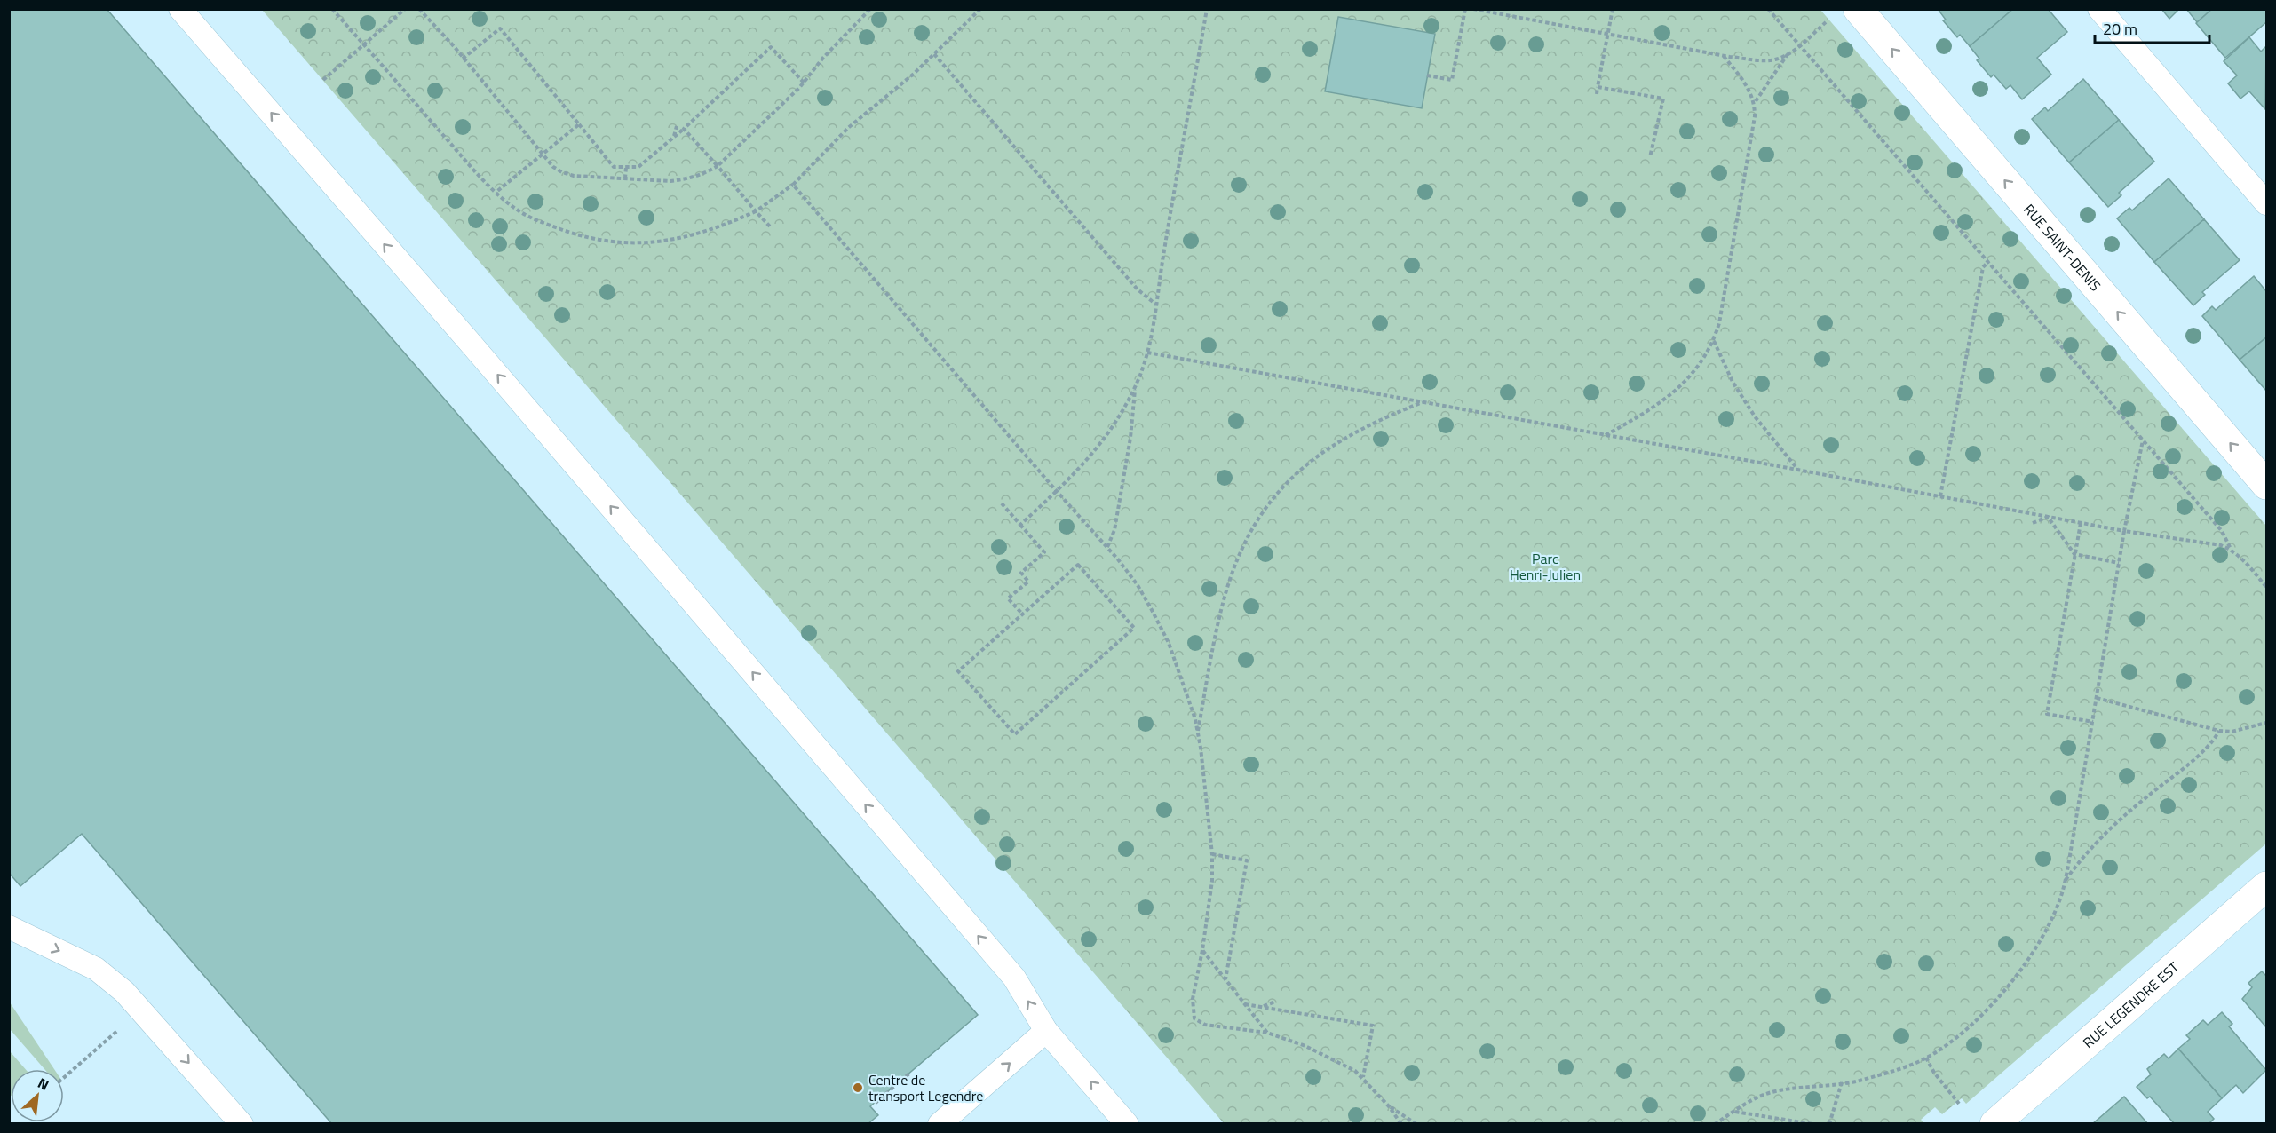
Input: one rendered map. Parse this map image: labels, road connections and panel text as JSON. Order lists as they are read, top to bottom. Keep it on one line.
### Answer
{"streets":{"street":["RUE SAINT-DENIS","RUE LEGENDRE EST"]},"one_way":["RUE SAINT-DENIS"],"parks":["Parc Henri-Julien"],"places":["Centre de transport Legendre"],"scale_bar":"20 m","north":"top right"}
